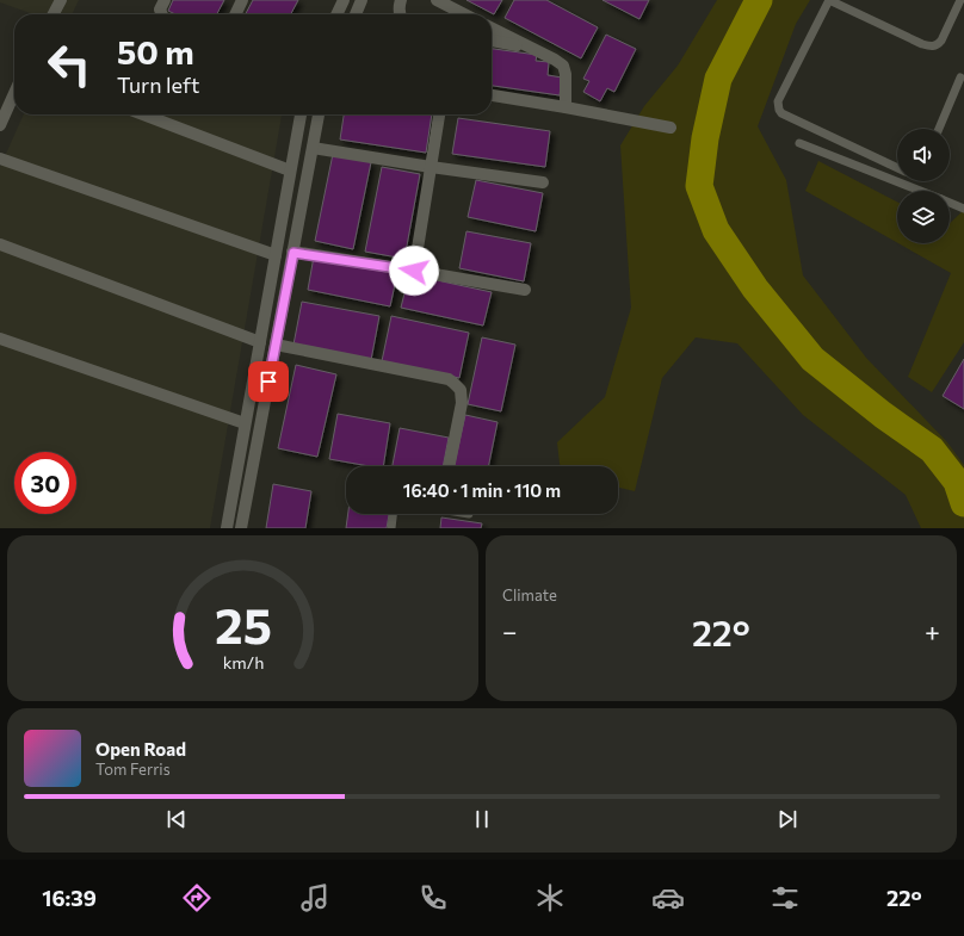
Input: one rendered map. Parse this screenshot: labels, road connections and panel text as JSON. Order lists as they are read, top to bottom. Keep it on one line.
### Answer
{"page":{"turn":["50 m","Turn left"],"limit":"30","trip":"16:40 · 1 min · 110 m","tile":"Climate","heat":["−","22°","+"],"song":["Open Road","Tom Ferris"],"tabs":["16:39","22°"],"gauge":["25","km/h"]}}
